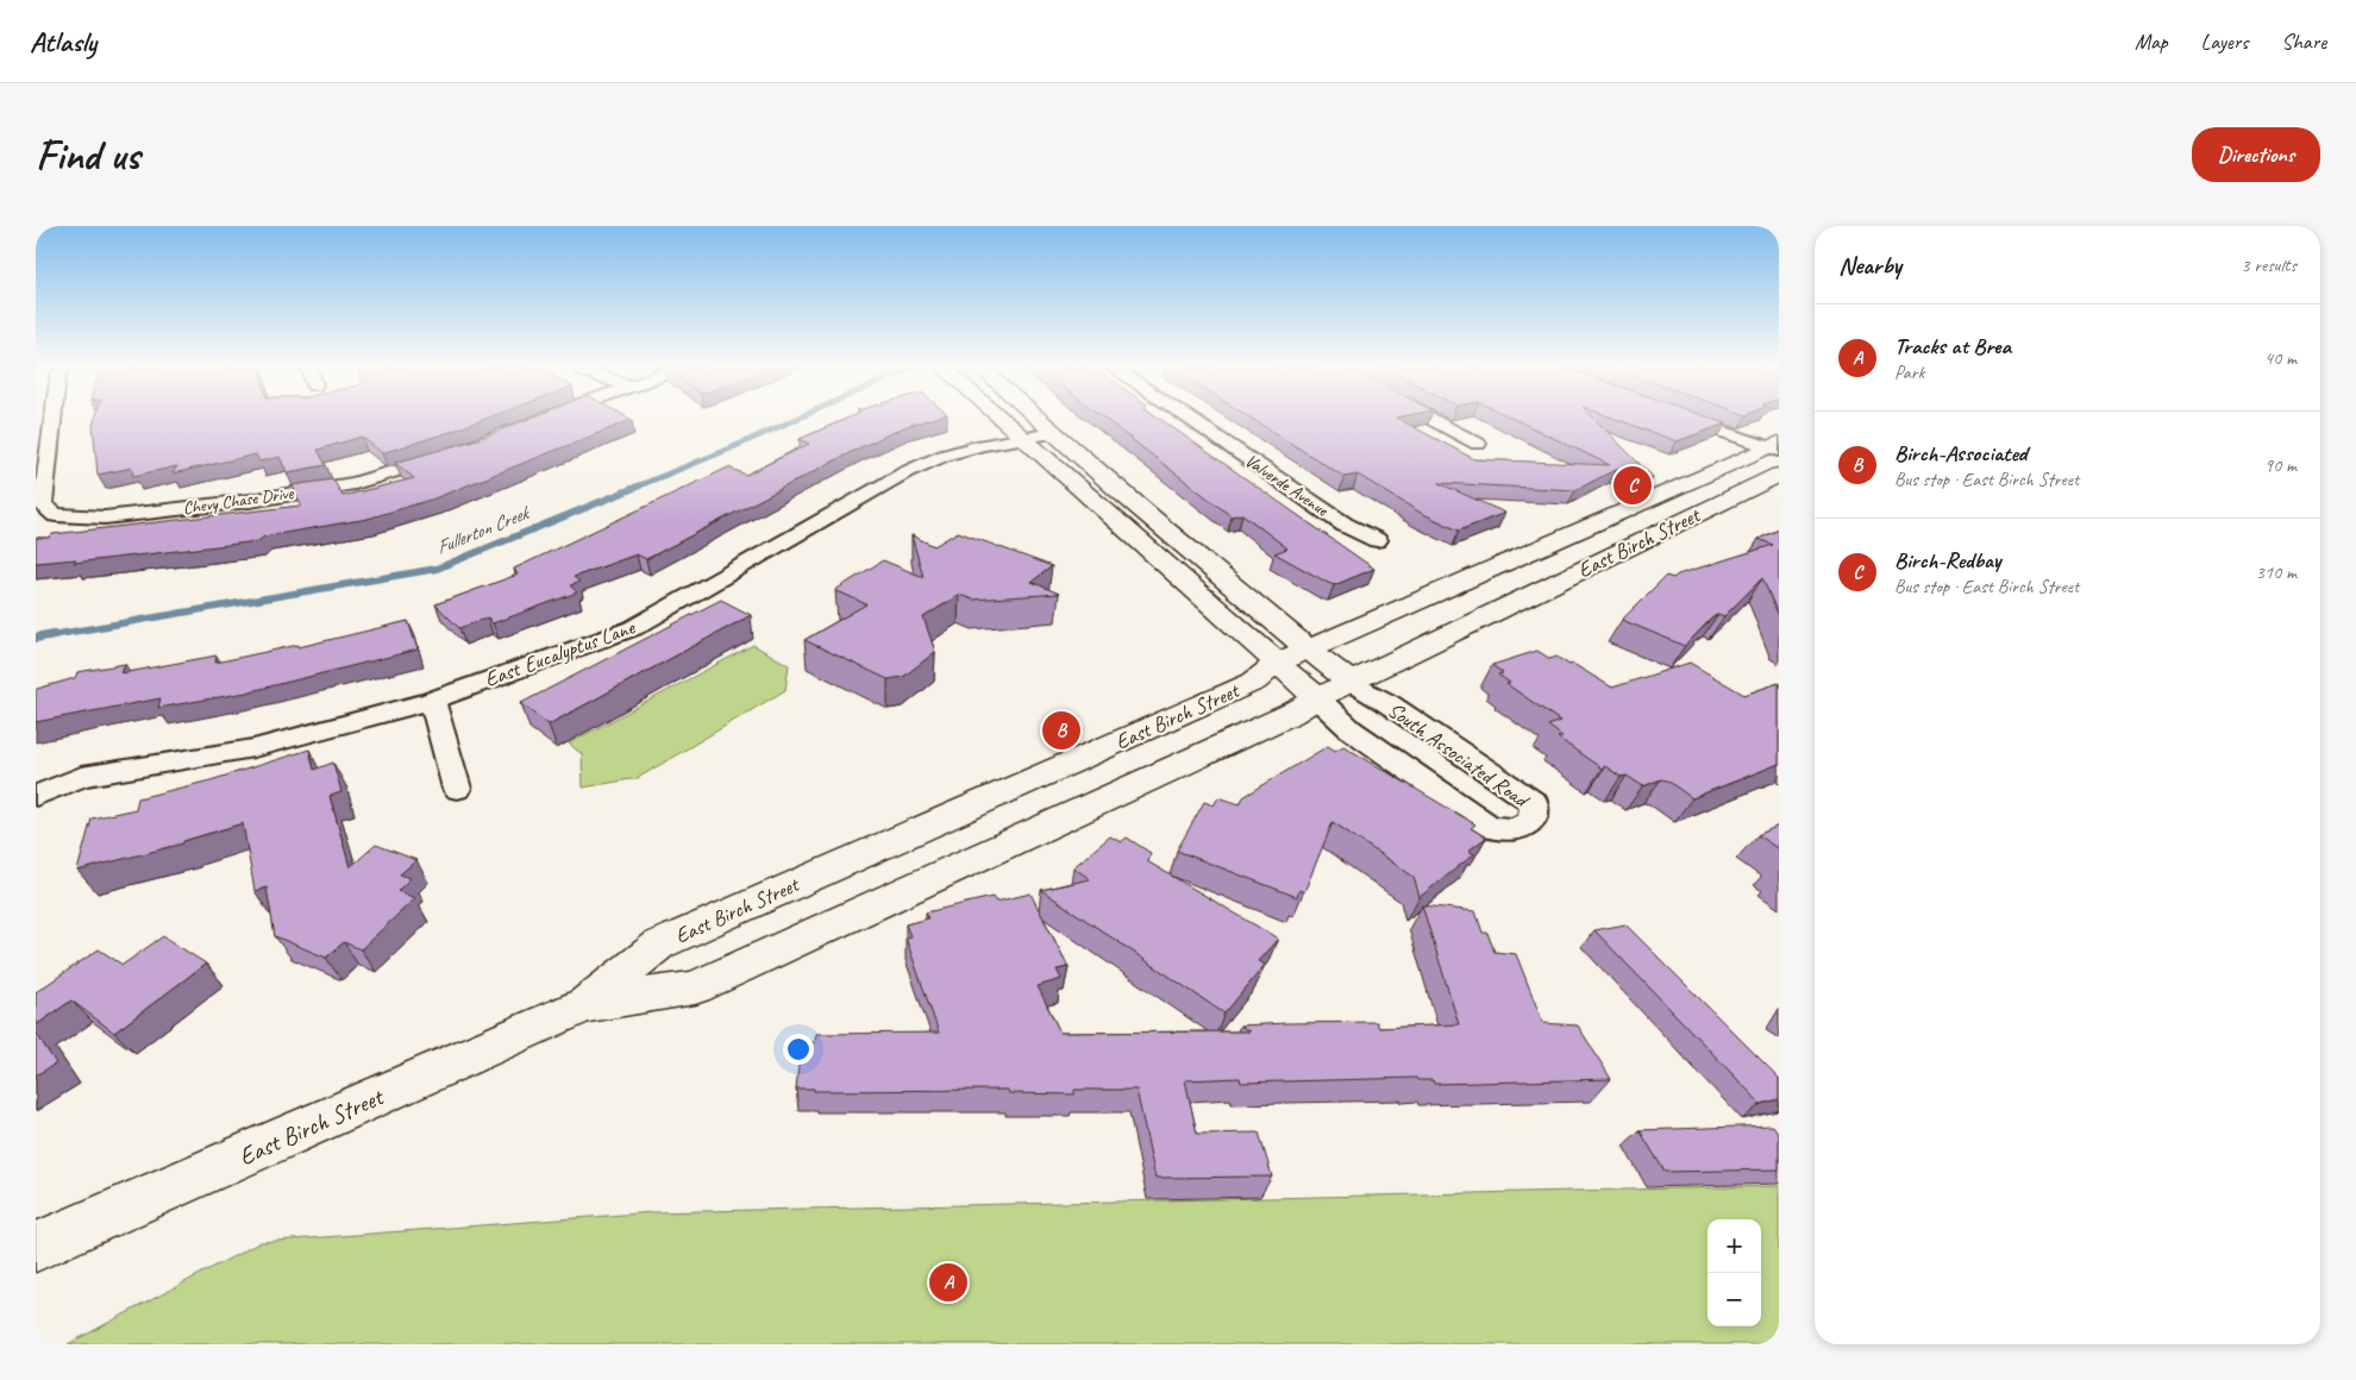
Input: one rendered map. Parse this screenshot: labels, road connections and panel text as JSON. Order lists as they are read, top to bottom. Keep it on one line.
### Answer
{"streets":{"street":["Valverde Avenue","Chevy Chase Drive","East Birch Street","East Eucalyptus Lane","South Associated Road"]},"crossings":[["East Birch Street","South Associated Road"],["East Eucalyptus Lane","South Associated Road"]],"water":["Fullerton Creek"],"page":{"header":"Atlasly","nav":["Map","Layers","Share"],"buttons":"Directions","title":"Find us","heading":["Nearby","3 results"],"list":[{"mark":"A","name":"Tracks at Brea","note":"Park","value":"40 m"},{"mark":"B","name":"Birch-Associated","note":"Bus stop · East Birch Street","value":"90 m"},{"mark":"C","name":"Birch-Redbay","note":"Bus stop · East Birch Street","value":"310 m"}],"pins":["C","B","A"],"map_buttons":["+","−"]}}
